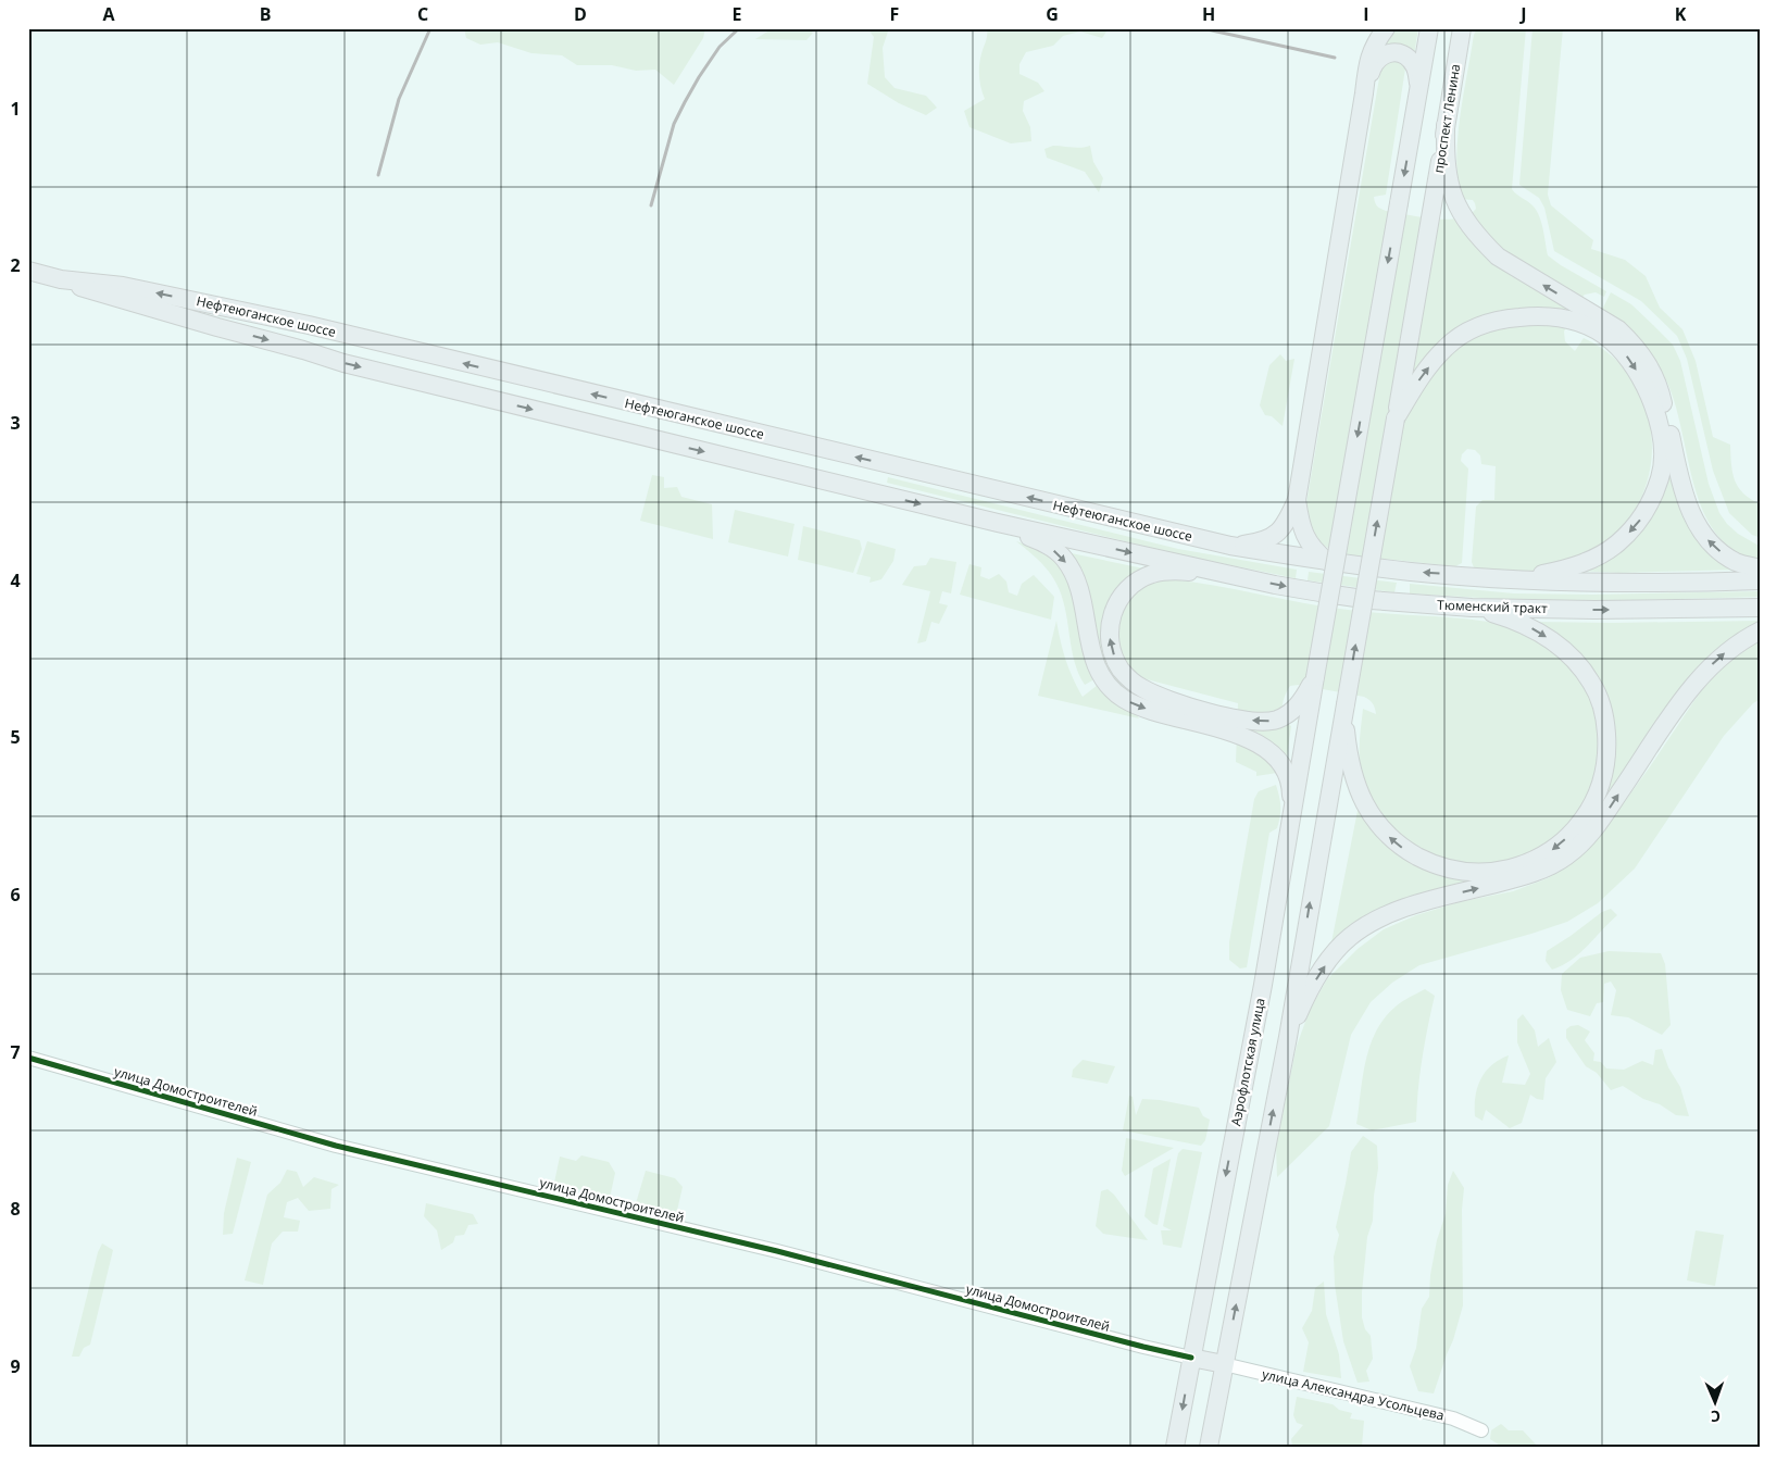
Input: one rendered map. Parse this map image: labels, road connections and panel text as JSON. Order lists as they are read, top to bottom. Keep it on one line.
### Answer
{"streets":{"main road":["проспект Ленина","Нефтеюганское шоссе","Тюменский тракт","Аэрофлотская улица"],"street":["улица Домостроителей","улица Александра Усольцева"]},"crossings":[["Нефтеюганское шоссе","Тюменский тракт"],["Аэрофлотская улица","улица Домостроителей"]],"north":"bottom","grid":{"columns":["A","B","C","D","E","F","G","H","I","J","K"],"rows":["1","2","3","4","5","6","7","8","9"]}}
